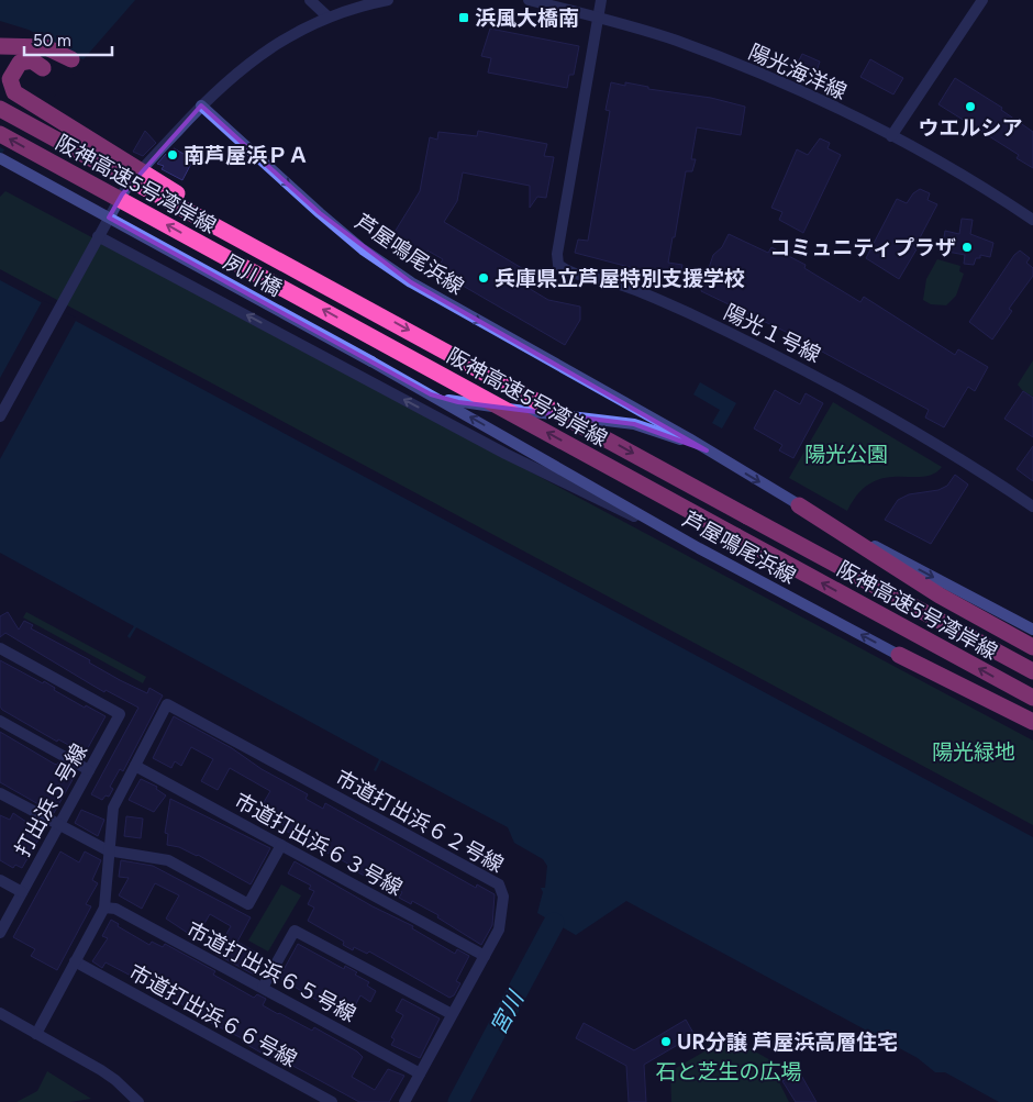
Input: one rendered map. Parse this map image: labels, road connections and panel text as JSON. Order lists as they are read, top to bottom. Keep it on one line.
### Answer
{"streets":{"highway":["阪神高速5号湾岸線"],"main road":["芦屋鳴尾浜線","夙川橋"],"street":["陽光海洋線","陽光１号線","打出浜５号線","市道打出浜６２号線","市道打出浜６３号線","市道打出浜６５号線","市道打出浜６６号線"]},"crossings":[["陽光海洋線","陽光１号線"],["芦屋鳴尾浜線","夙川橋"],["市道打出浜６２号線","市道打出浜６３号線"],["市道打出浜６２号線","市道打出浜６５号線"]],"water":["宮川"],"parks":["陽光公園","陽光緑地","石と芝生の広場"],"places":{"transit":["浜風大橋南"],"other":["ウエルシア","南芦屋浜ＰＡ","コミュニティプラザ","兵庫県立芦屋特別支援学校","UR分譲 芦屋浜高層住宅"]},"scale_bar":"50 m"}
